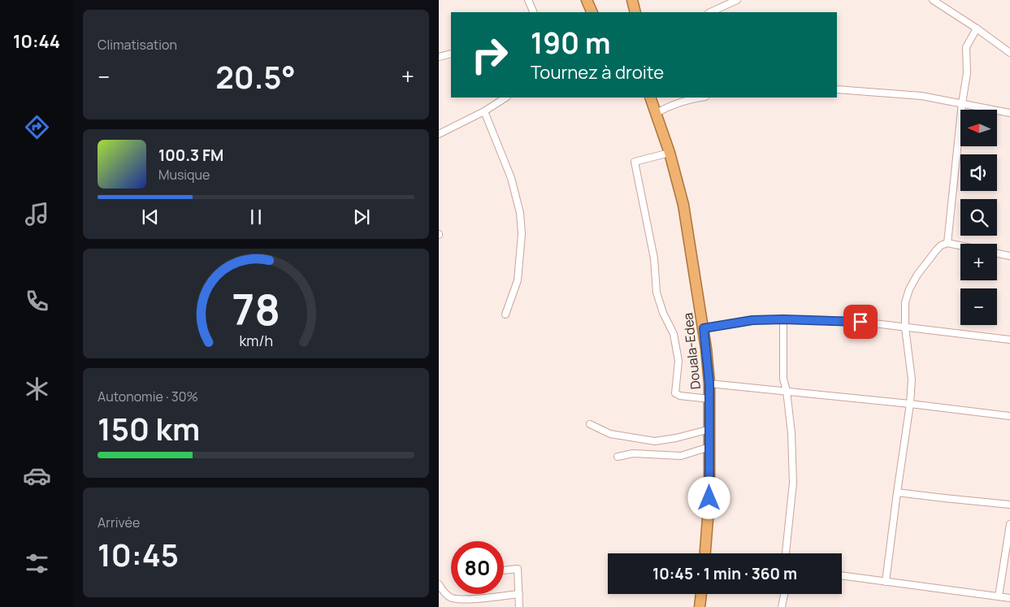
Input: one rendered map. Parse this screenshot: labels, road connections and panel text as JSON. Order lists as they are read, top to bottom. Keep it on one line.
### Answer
{"streets":{"highway":["Douala-Edea"]},"north":"left","page":{"tabs":"10:44","tile":["Climatisation",["Autonomie · 30%","150 km"],["Arrivée","10:45"]],"turn":["190 m","Tournez à droite"],"heat":["−","20.5°","+"],"map_buttons":["+","−"],"song":["100.3 FM","Musique"],"limit":"80","trip":"10:45 · 1 min · 360 m","gauge":["78","km/h"]}}
